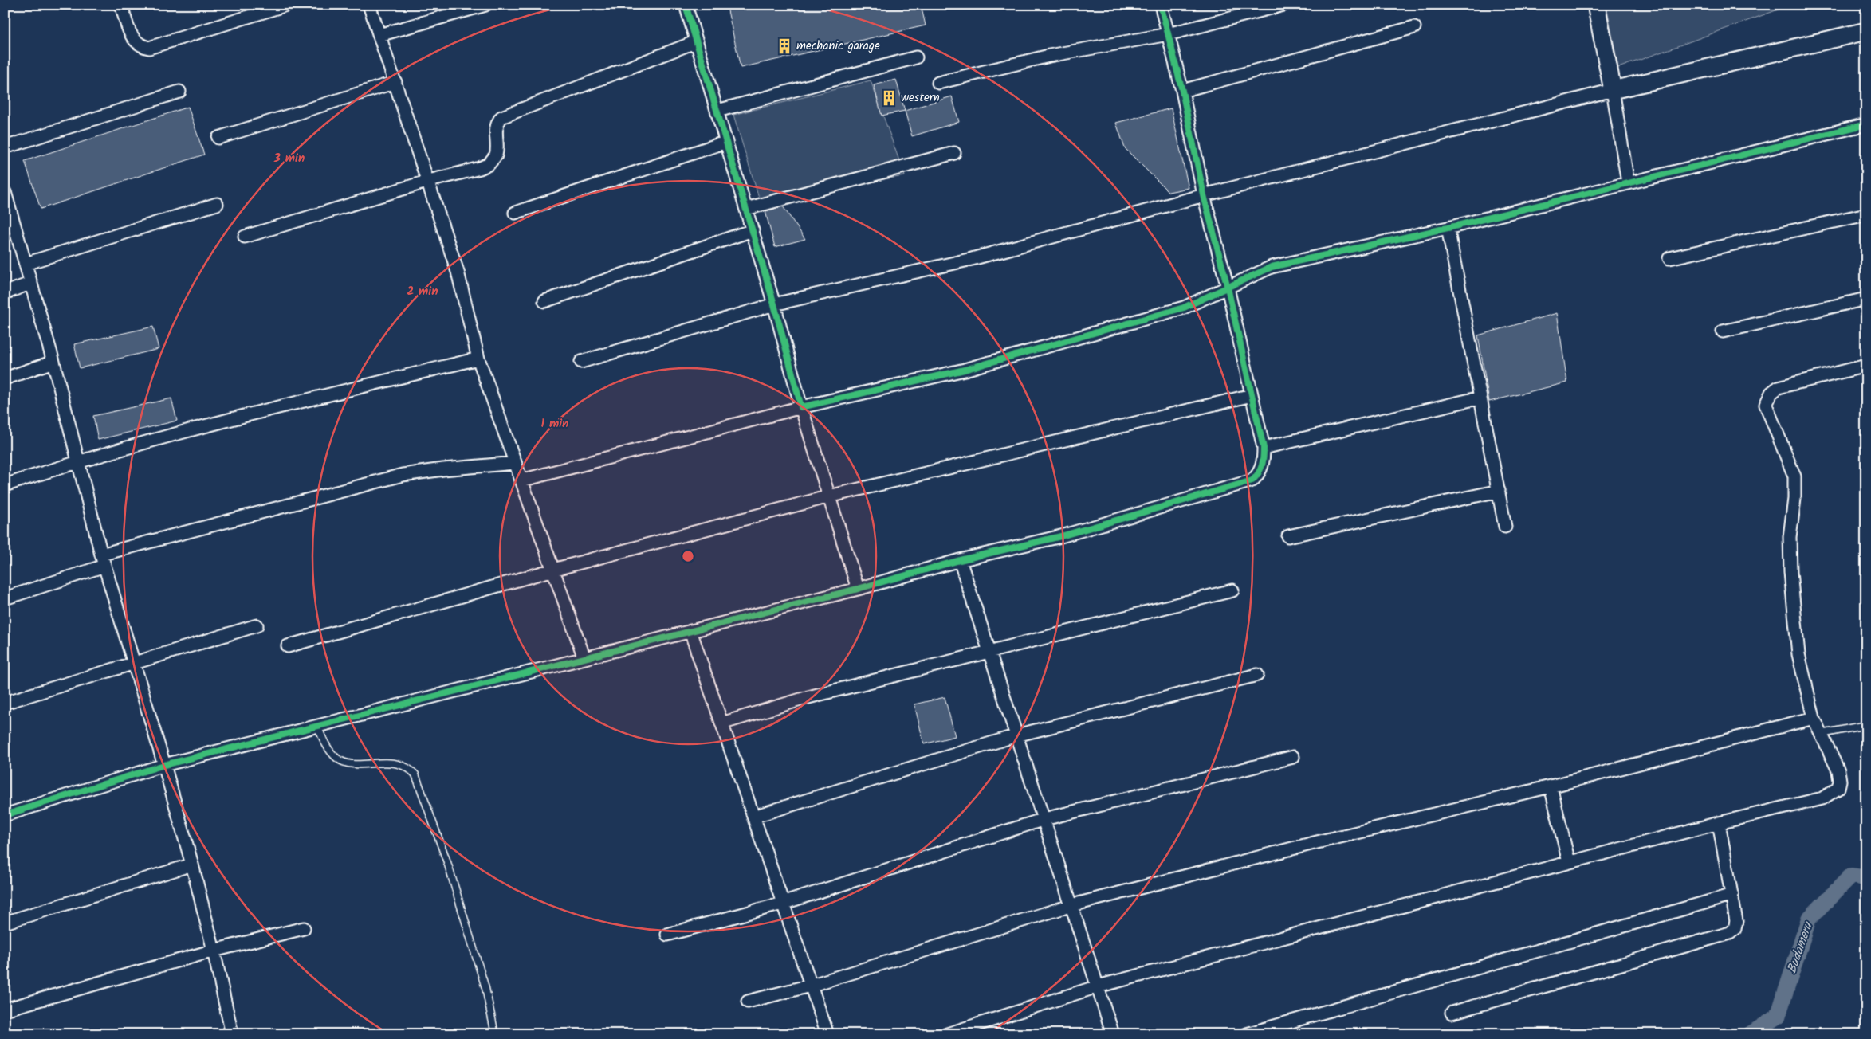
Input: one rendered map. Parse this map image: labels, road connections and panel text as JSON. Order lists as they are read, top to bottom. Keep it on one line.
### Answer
{"water":["Budameru"],"places":{"building":["mechanic garage","western"]},"rings":["3 min","2 min","1 min"]}
